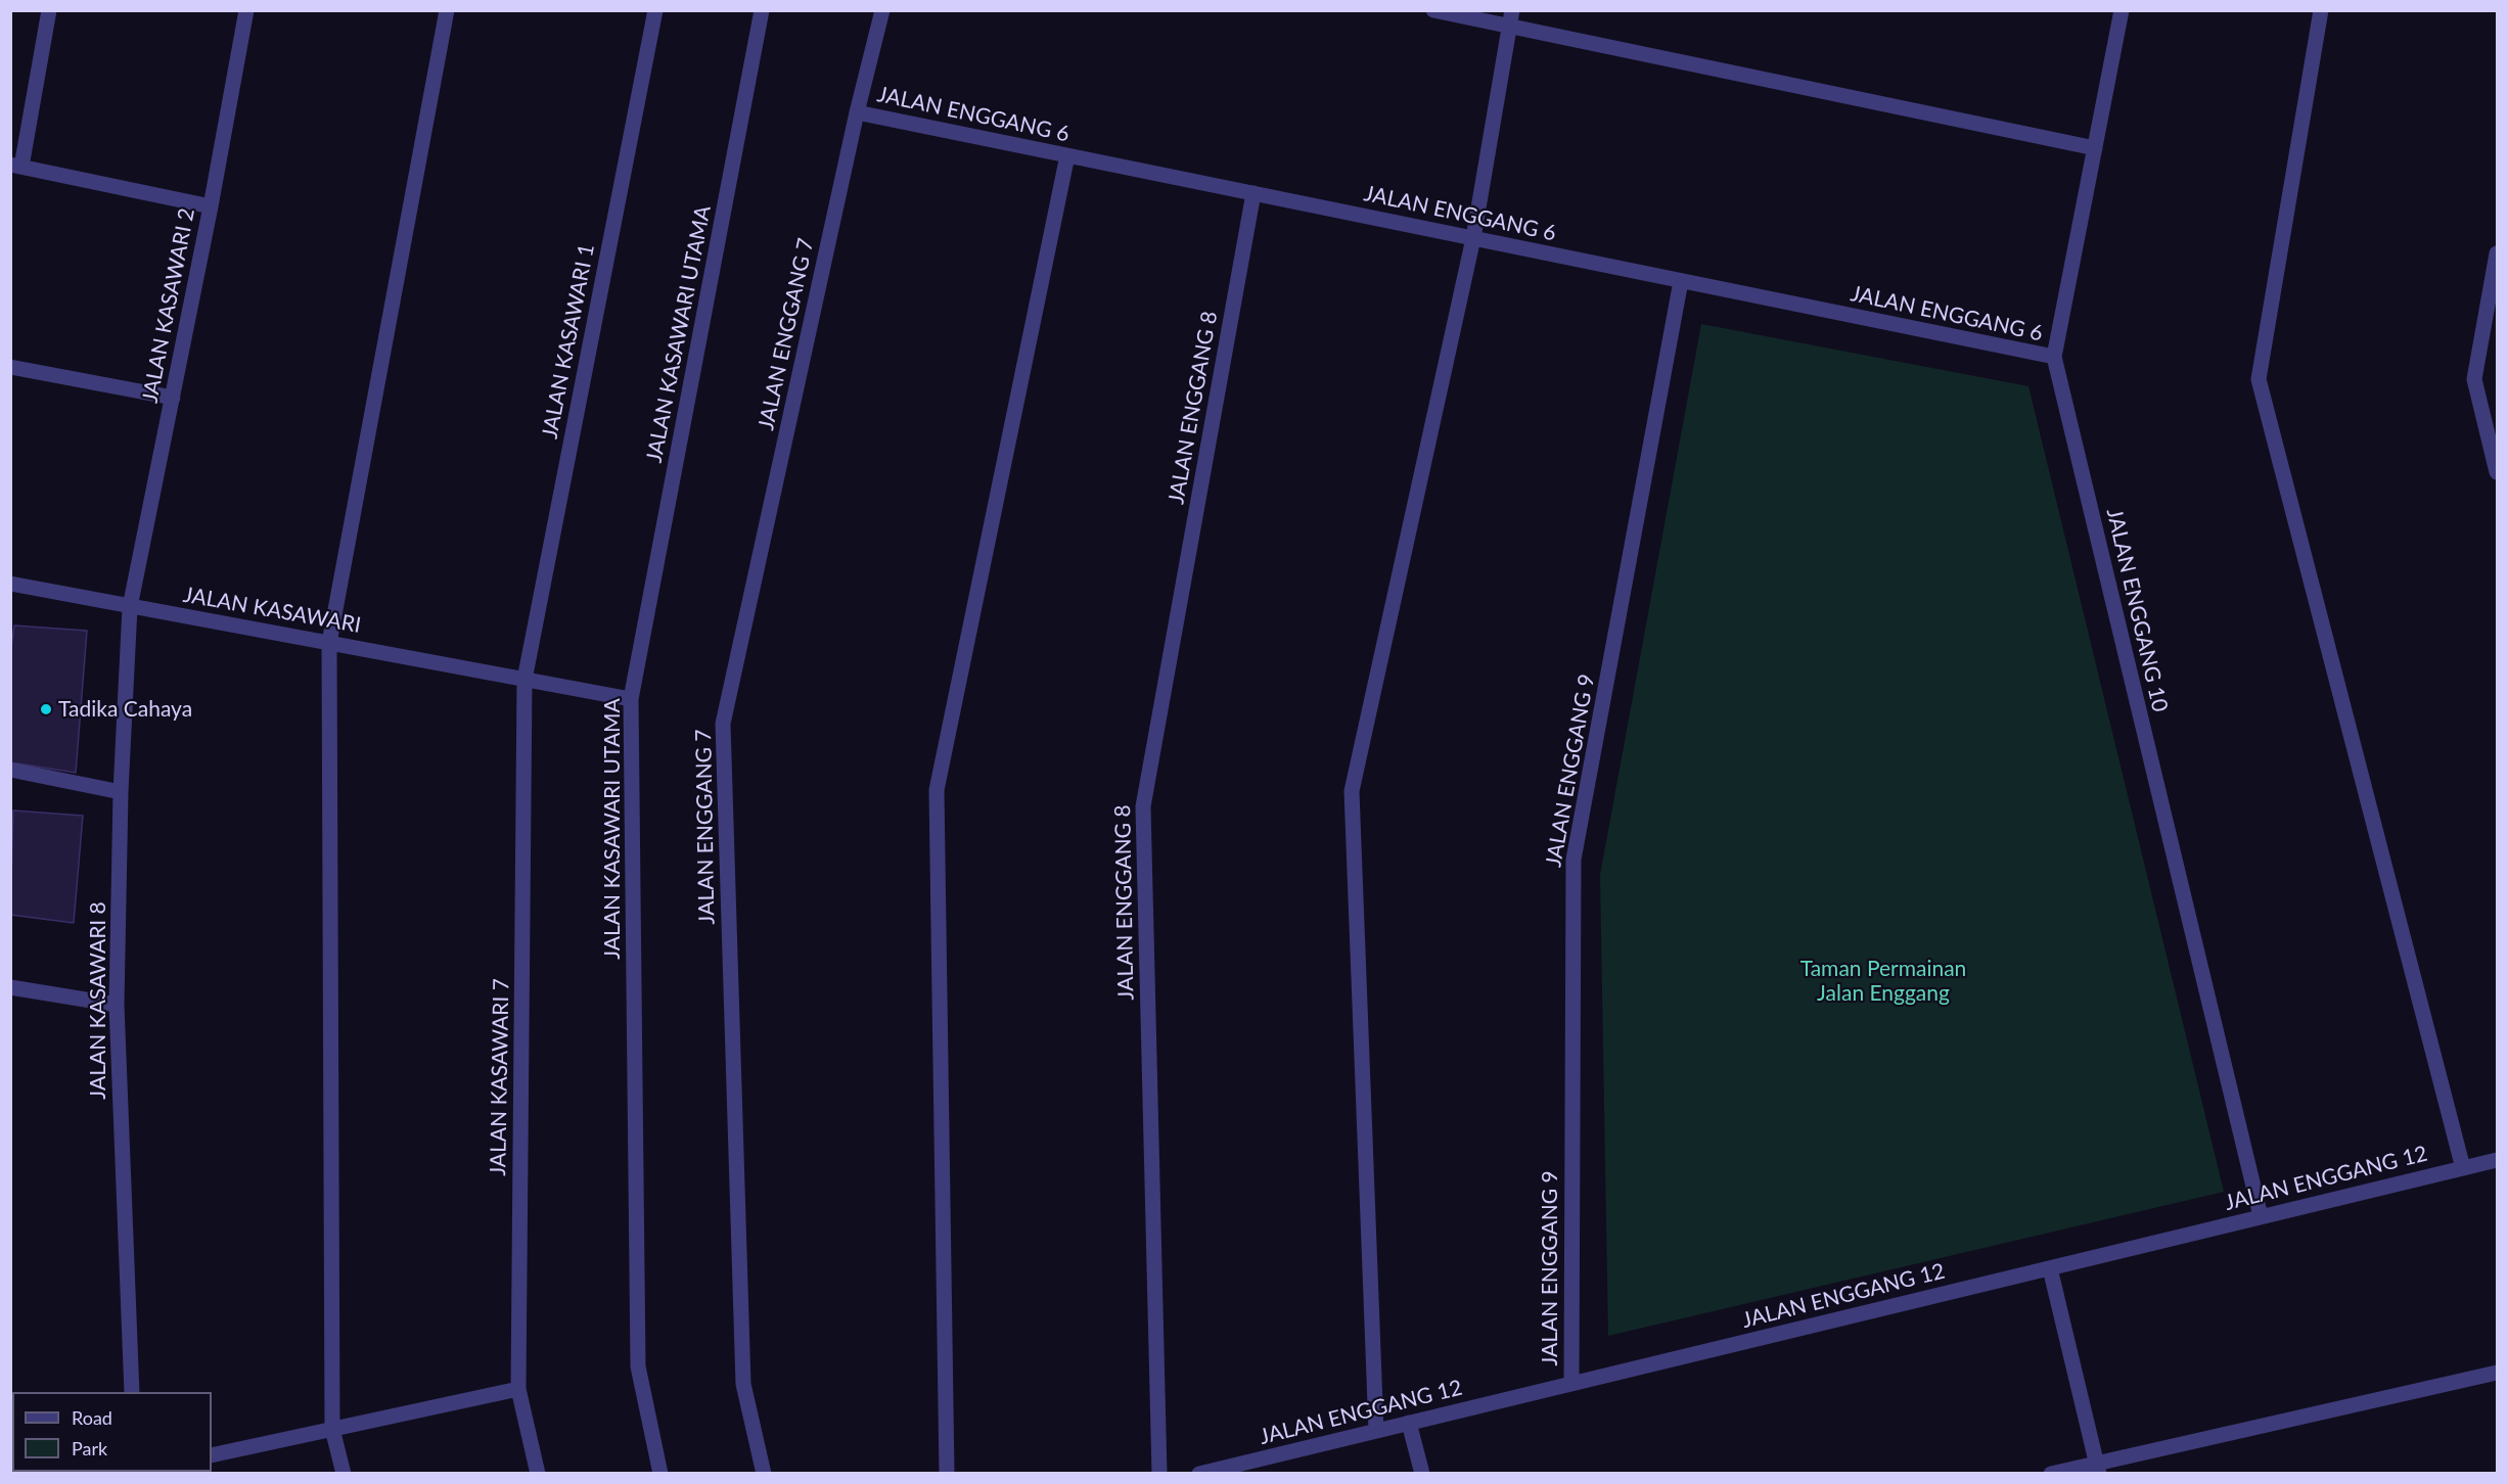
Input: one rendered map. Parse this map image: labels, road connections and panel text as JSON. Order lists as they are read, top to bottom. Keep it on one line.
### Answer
{"streets":{"street":["JALAN ENGGANG 6","JALAN KASAWARI 2","JALAN KASAWARI UTAMA","JALAN ENGGANG 7","JALAN KASAWARI 1","JALAN ENGGANG 8","JALAN KASAWARI","JALAN ENGGANG 10","JALAN ENGGANG 9","JALAN KASAWARI 8","JALAN KASAWARI 7","JALAN ENGGANG 12"]},"crossings":[["JALAN ENGGANG 6","JALAN ENGGANG 7"],["JALAN ENGGANG 6","JALAN ENGGANG 8"],["JALAN ENGGANG 6","JALAN ENGGANG 10"],["JALAN ENGGANG 6","JALAN ENGGANG 9"],["JALAN KASAWARI 2","JALAN KASAWARI"],["JALAN KASAWARI 2","JALAN KASAWARI 8"],["JALAN KASAWARI UTAMA","JALAN KASAWARI"],["JALAN KASAWARI 1","JALAN KASAWARI"],["JALAN KASAWARI 1","JALAN KASAWARI 7"],["JALAN KASAWARI","JALAN KASAWARI 8"],["JALAN KASAWARI","JALAN KASAWARI 7"],["JALAN ENGGANG 10","JALAN ENGGANG 12"],["JALAN ENGGANG 9","JALAN ENGGANG 12"]],"parks":["Taman Permainan Jalan Enggang"],"places":["Tadika Cahaya"],"legend":["Road","Park"]}
